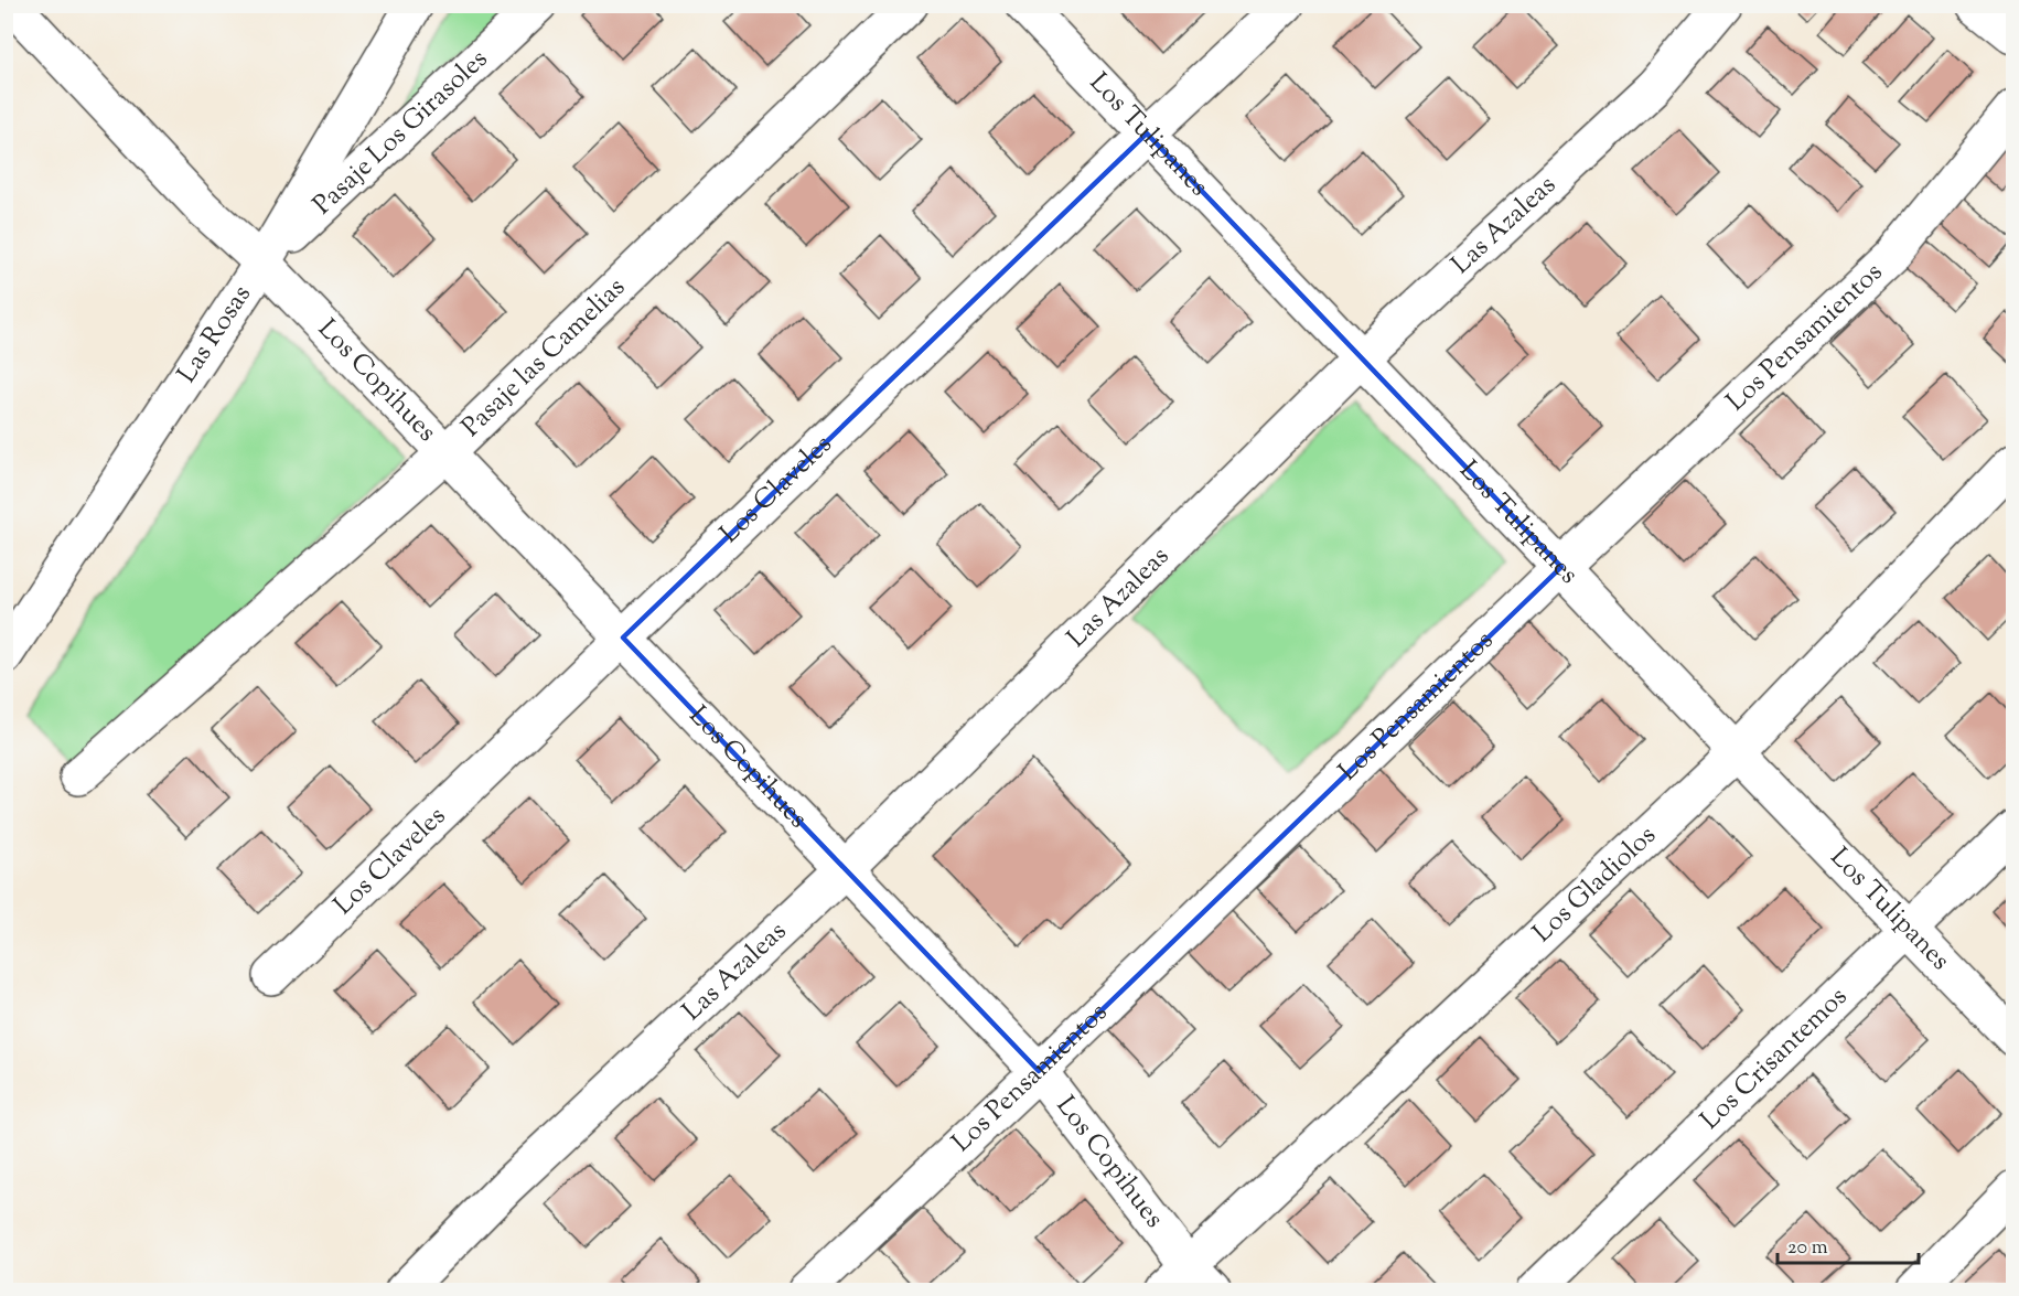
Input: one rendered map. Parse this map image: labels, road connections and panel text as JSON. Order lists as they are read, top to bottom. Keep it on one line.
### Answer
{"streets":{"street":["Pasaje Los Girasoles","Los Tulipanes","Las Azaleas","Las Rosas","Los Pensamientos","Pasaje las Camelias","Los Copihues","Los Claveles","Los Gladiolos","Los Crisantemos"]},"crossings":[["Pasaje Los Girasoles","Las Rosas"],["Pasaje Los Girasoles","Los Copihues"],["Los Tulipanes","Las Azaleas"],["Los Tulipanes","Los Pensamientos"],["Los Tulipanes","Los Claveles"],["Los Tulipanes","Los Gladiolos"],["Los Tulipanes","Los Crisantemos"],["Las Azaleas","Los Copihues"],["Las Rosas","Los Copihues"],["Los Pensamientos","Los Copihues"],["Pasaje las Camelias","Los Copihues"],["Los Copihues","Los Claveles"],["Los Copihues","Los Gladiolos"]],"scale_bar":"20 m"}
